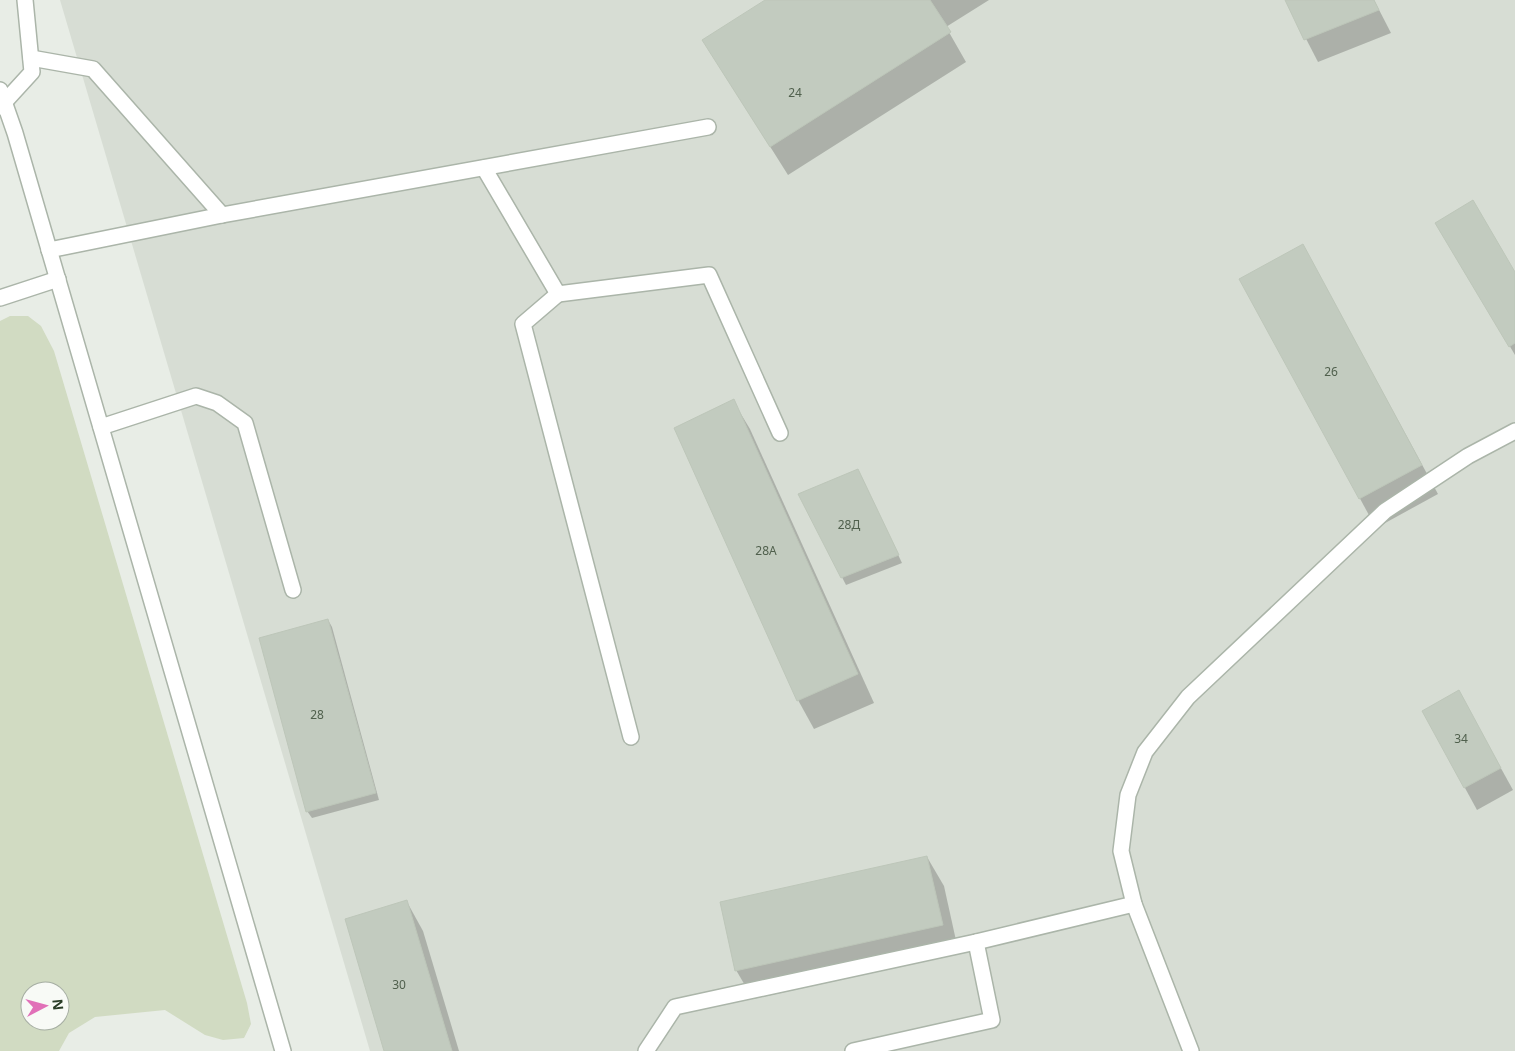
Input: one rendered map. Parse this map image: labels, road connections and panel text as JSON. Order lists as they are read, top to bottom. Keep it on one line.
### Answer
{"house_numbers":["24","26","28Д","28А","28","34","30"],"north":"right"}
